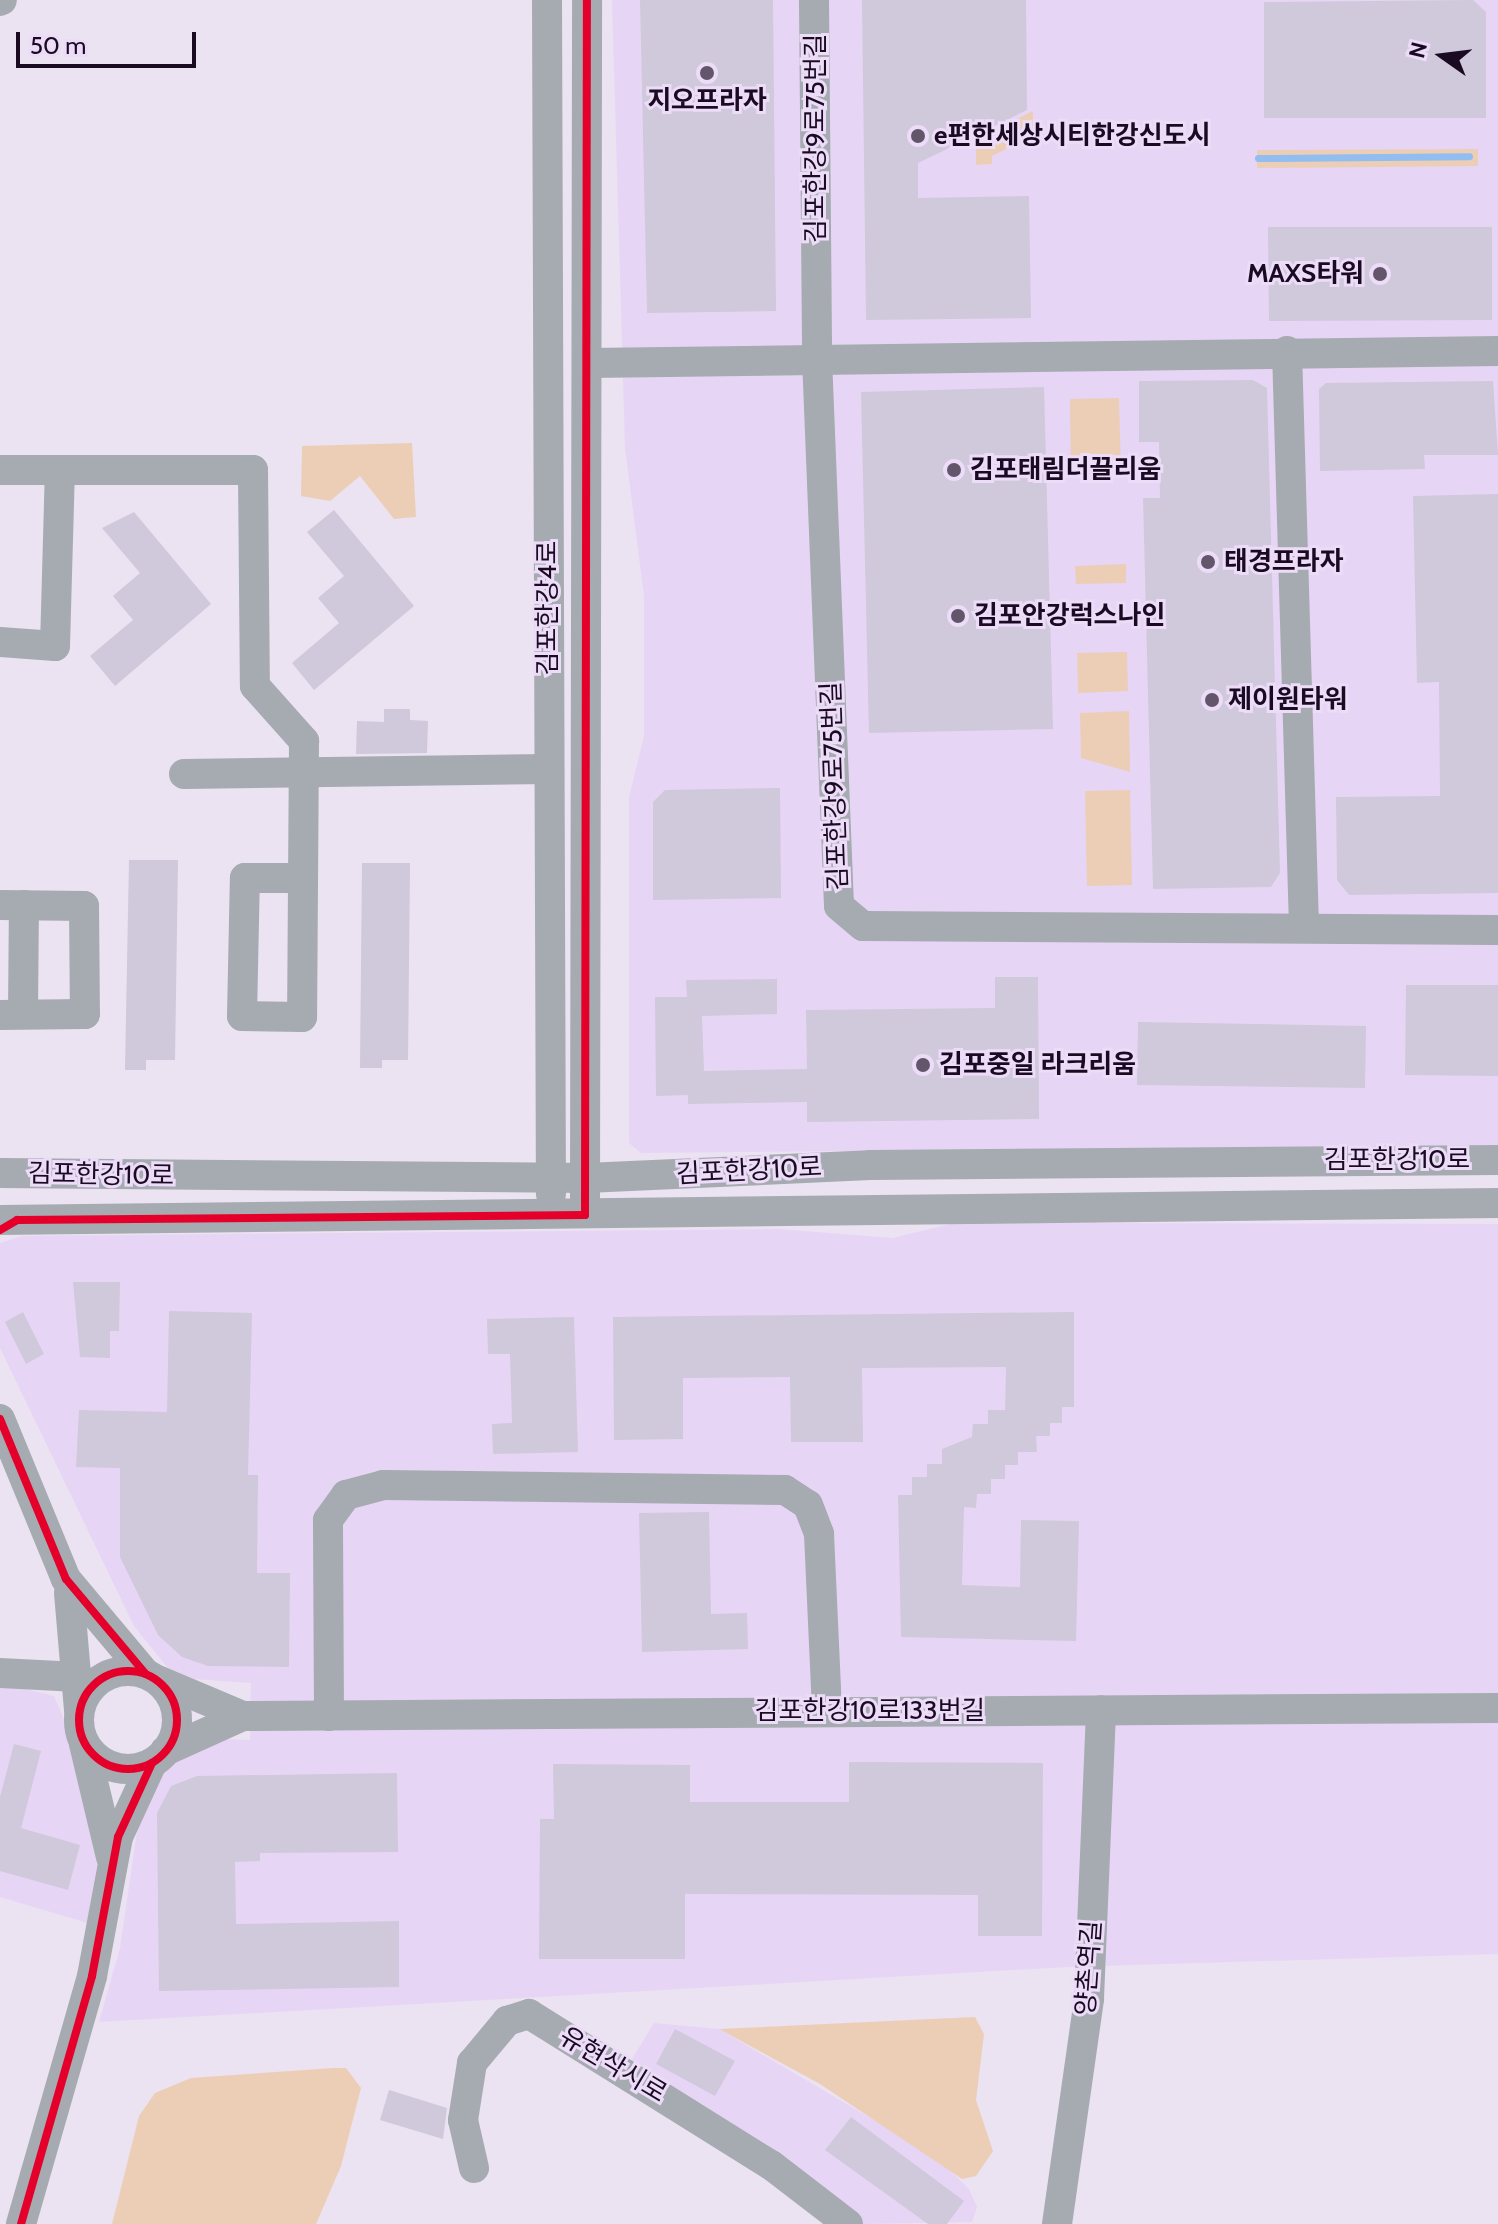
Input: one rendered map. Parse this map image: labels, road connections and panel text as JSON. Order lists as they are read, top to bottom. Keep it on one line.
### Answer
{"streets":{"street":["김포한강9로75번길","김포한강4로","김포한강10로","김포한강10로133번길","양촌역길","유현삭시로"]},"crossings":[["김포한강4로","김포한강10로"],["김포한강10로133번길","양촌역길"]],"places":["지오프라자","e편한세상시티한강신도시","MAXS타워","김포태림더끌리움","태경프라자","김포안강럭스나인","제이원타워","김포중일 라크리움"],"scale_bar":"50 m","north":"left"}
